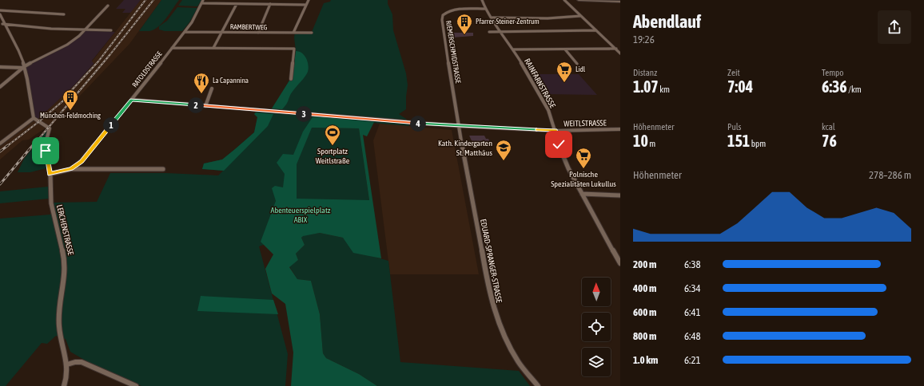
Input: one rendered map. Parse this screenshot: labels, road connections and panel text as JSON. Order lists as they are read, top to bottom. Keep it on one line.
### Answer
{"streets":{"street":["RAMBERTWEG","RIEMERSCHMIDSTRASSE","RATOLDSTRASSE","RAINFARNSTRASSE","WEITLSTRASSE","LERCHENSTRASSE","EDUARD-SPRANGER-STRASSE"]},"crossings":[["RAMBERTWEG","RATOLDSTRASSE"],["RIEMERSCHMIDSTRASSE","RAINFARNSTRASSE"],["RIEMERSCHMIDSTRASSE","WEITLSTRASSE"],["RIEMERSCHMIDSTRASSE","EDUARD-SPRANGER-STRASSE"],["RATOLDSTRASSE","WEITLSTRASSE"],["RATOLDSTRASSE","LERCHENSTRASSE"],["RAINFARNSTRASSE","WEITLSTRASSE"],["WEITLSTRASSE","EDUARD-SPRANGER-STRASSE"]],"parks":["Abenteuerspielplatz ABIX"],"places":{"building":["Pfarrer-Steiner-Zentrum","München-Feldmoching"],"supermarket":["Lidl","Polnische Spezialitäten Lukullus"],"restaurant":["La Capannina"],"sports":["Sportplatz Weitlstraße"],"school or university":["Kath. Kindergarten St. Matthäus"]},"north":"top","page":{"heading":["Abendlauf","19:26"],"stats":[["Distanz","1.07 km"],["Zeit","7:04"],["Tempo","6:36 /km"],["Höhenmeter","10 m"],["Puls","151 bpm"],["kcal","76"]],"pins":["2","3","4","1"],"chart":["Höhenmeter","278–286 m"],"list":[{"name":"200 m","note":"6:38"},{"name":"400 m","note":"6:34"},{"name":"600 m","note":"6:41"},{"name":"800 m","note":"6:48"},{"name":"1.0 km","note":"6:21"}]}}
